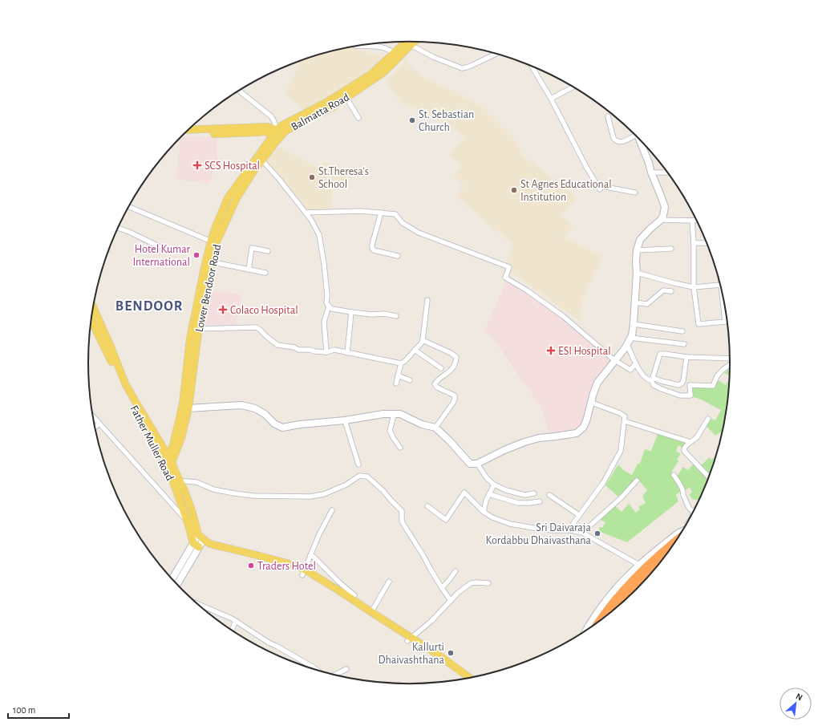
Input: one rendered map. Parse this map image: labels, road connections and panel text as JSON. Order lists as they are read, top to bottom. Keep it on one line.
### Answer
{"streets":{"main road":["Balmatta Road","Lower Bendoor Road","Father Muller Road"]},"crossings":[["Balmatta Road","Lower Bendoor Road"],["Lower Bendoor Road","Father Muller Road"]],"districts":["BENDOOR"],"places":{"other":["St. Sebastian Church","St.Theresa's School","St Agnes Educational Institution","Hotel Kumar International","Sri Daivaraja Kordabbu Dhaivasthana","Traders Hotel","Kallurti Dhaivashthana"],"health":["SCS Hospital","Colaco Hospital","ESI Hospital"]},"scale_bar":"100 m","north":"top right"}
